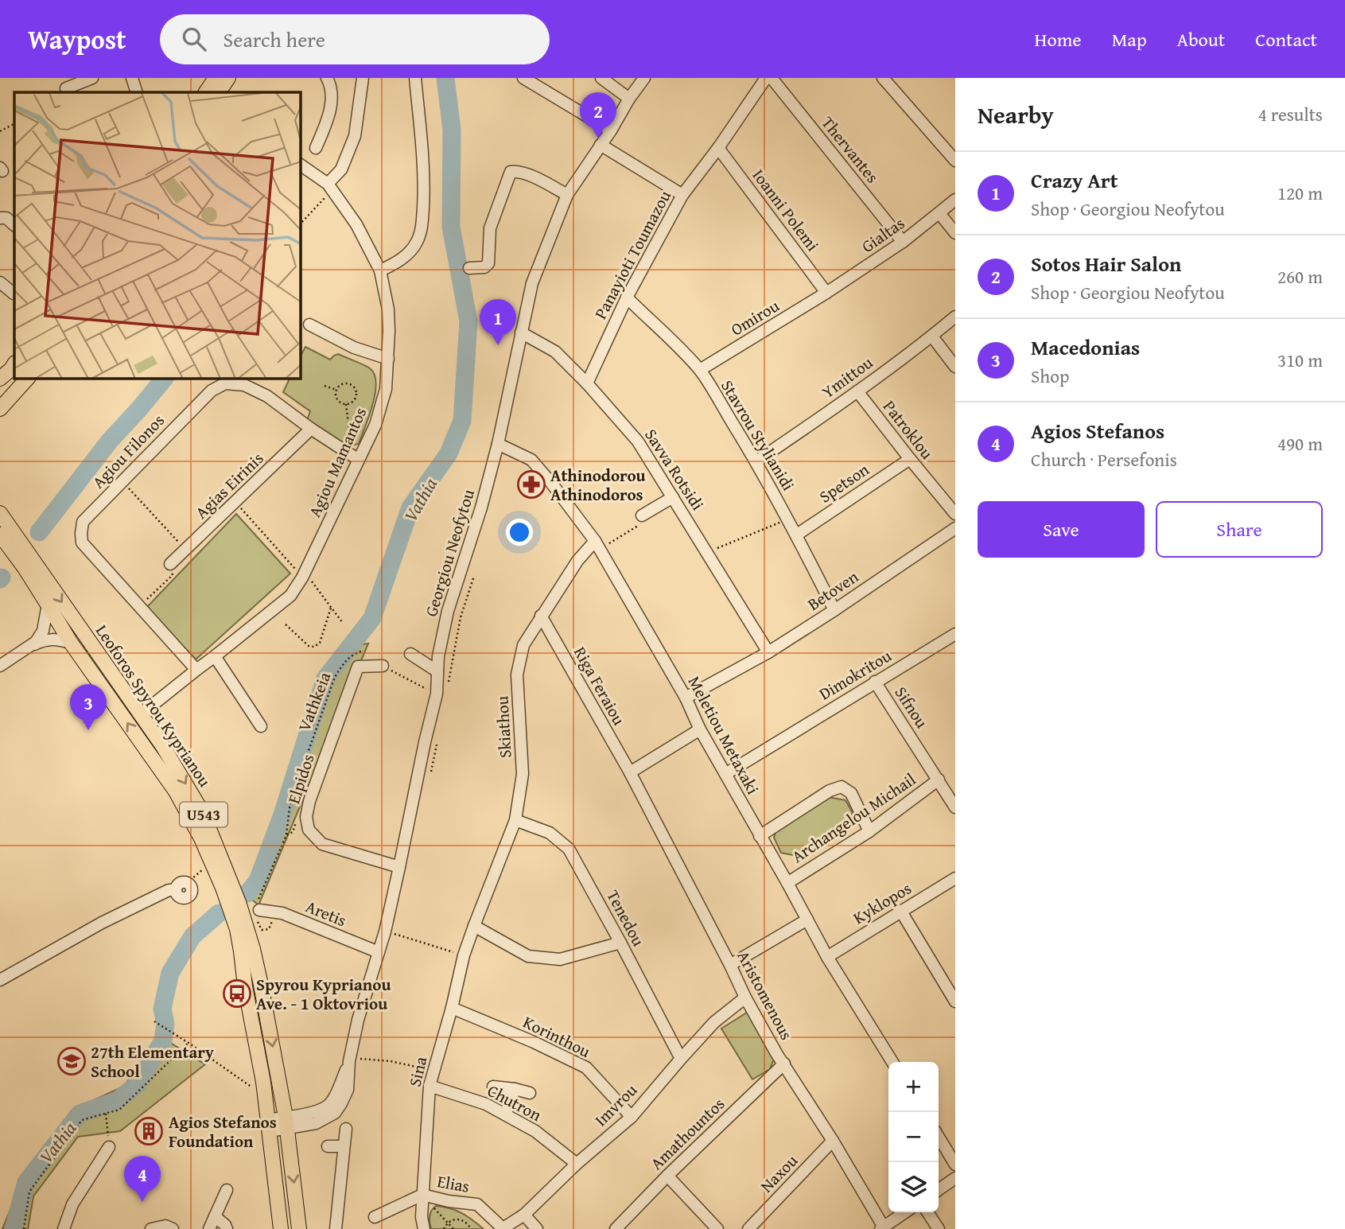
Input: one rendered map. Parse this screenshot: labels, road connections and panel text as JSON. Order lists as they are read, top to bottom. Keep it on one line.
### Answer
{"streets":{"main road":["Leoforos Spyrou Kyprianou","U543"],"street":["Thervantes","Ioanni Polemi","Gialtas","Panayioti Toumazou","Omirou","Ymittou","Patroklou","Stavrou Stylianidi","Agiou Filonos","Agiou Mamantos","Savva Rotsidi","Spetson","Agias Eirinis","Georgiou Neofytou","Betoven","Dimokritou","Riga Feraiou","Sifnou","Skiathou","Meletiou Metaxaki","Elpidos","Archangelou Michail","Kyklopos","Aretis","Tenedou","Aristomenous","Korinthou","Sina","Chutron","Imvrou","Amathountos","Naxou","Elias"],"path":["Vathkeia"]},"crossings":[["Thervantes","Gialtas"],["Ioanni Polemi","Gialtas"],["Ioanni Polemi","Panayioti Toumazou"],["Ioanni Polemi","Omirou"],["Gialtas","Omirou"],["Panayioti Toumazou","Stavrou Stylianidi"],["Panayioti Toumazou","Savva Rotsidi"],["Omirou","Stavrou Stylianidi"],["Ymittou","Patroklou"],["Ymittou","Stavrou Stylianidi"],["Patroklou","Spetson"],["Stavrou Stylianidi","Spetson"],["Stavrou Stylianidi","Betoven"],["Agiou Filonos","Agiou Mamantos"],["Agiou Filonos","Agias Eirinis"],["Agiou Mamantos","Leoforos Spyrou Kyprianou"],["Savva Rotsidi","Georgiou Neofytou"],["Savva Rotsidi","Betoven"],["Georgiou Neofytou","Leoforos Spyrou Kyprianou"],["Georgiou Neofytou","Meletiou Metaxaki"],["Georgiou Neofytou","Elpidos"],["Georgiou Neofytou","Aretis"],["Betoven","Meletiou Metaxaki"],["Dimokritou","Sifnou"],["Dimokritou","Meletiou Metaxaki"],["Riga Feraiou","Skiathou"],["Riga Feraiou","Aristomenous"],["Vathkeia","Aretis"],["Sifnou","Archangelou Michail"],["Skiathou","Meletiou Metaxaki"],["Skiathou","Tenedou"],["Skiathou","Sina"],["Meletiou Metaxaki","Archangelou Michail"],["Meletiou Metaxaki","Kyklopos"],["Tenedou","Imvrou"],["Aristomenous","Imvrou"],["Aristomenous","Amathountos"],["Aristomenous","Naxou"],["Korinthou","Sina"],["Korinthou","Imvrou"],["Sina","Chutron"],["Sina","Elias"],["Chutron","Imvrou"],["Imvrou","Elias"]],"water":["Vathia"],"places":{"pharmacy":["Athinodorou Athinodoros"],"bus stop":["Spyrou Kyprianou Ave. - 1 Oktovriou"],"school or university":["27th Elementary School"],"building":["Agios Stefanos Foundation"]},"page":{"header":"Waypost","search":"Search here","nav":["Home","Map","About","Contact"],"heading":["Nearby","4 results"],"pins":["2","1","3","4"],"list":[{"mark":"1","name":"Crazy Art","note":"Shop · Georgiou Neofytou","value":"120 m"},{"mark":"2","name":"Sotos Hair Salon","note":"Shop · Georgiou Neofytou","value":"260 m"},{"mark":"3","name":"Macedonias","note":"Shop","value":"310 m"},{"mark":"4","name":"Agios Stefanos","note":"Church · Persefonis","value":"490 m"}],"buttons":["Save","Share"],"map_buttons":["+","−"]}}
